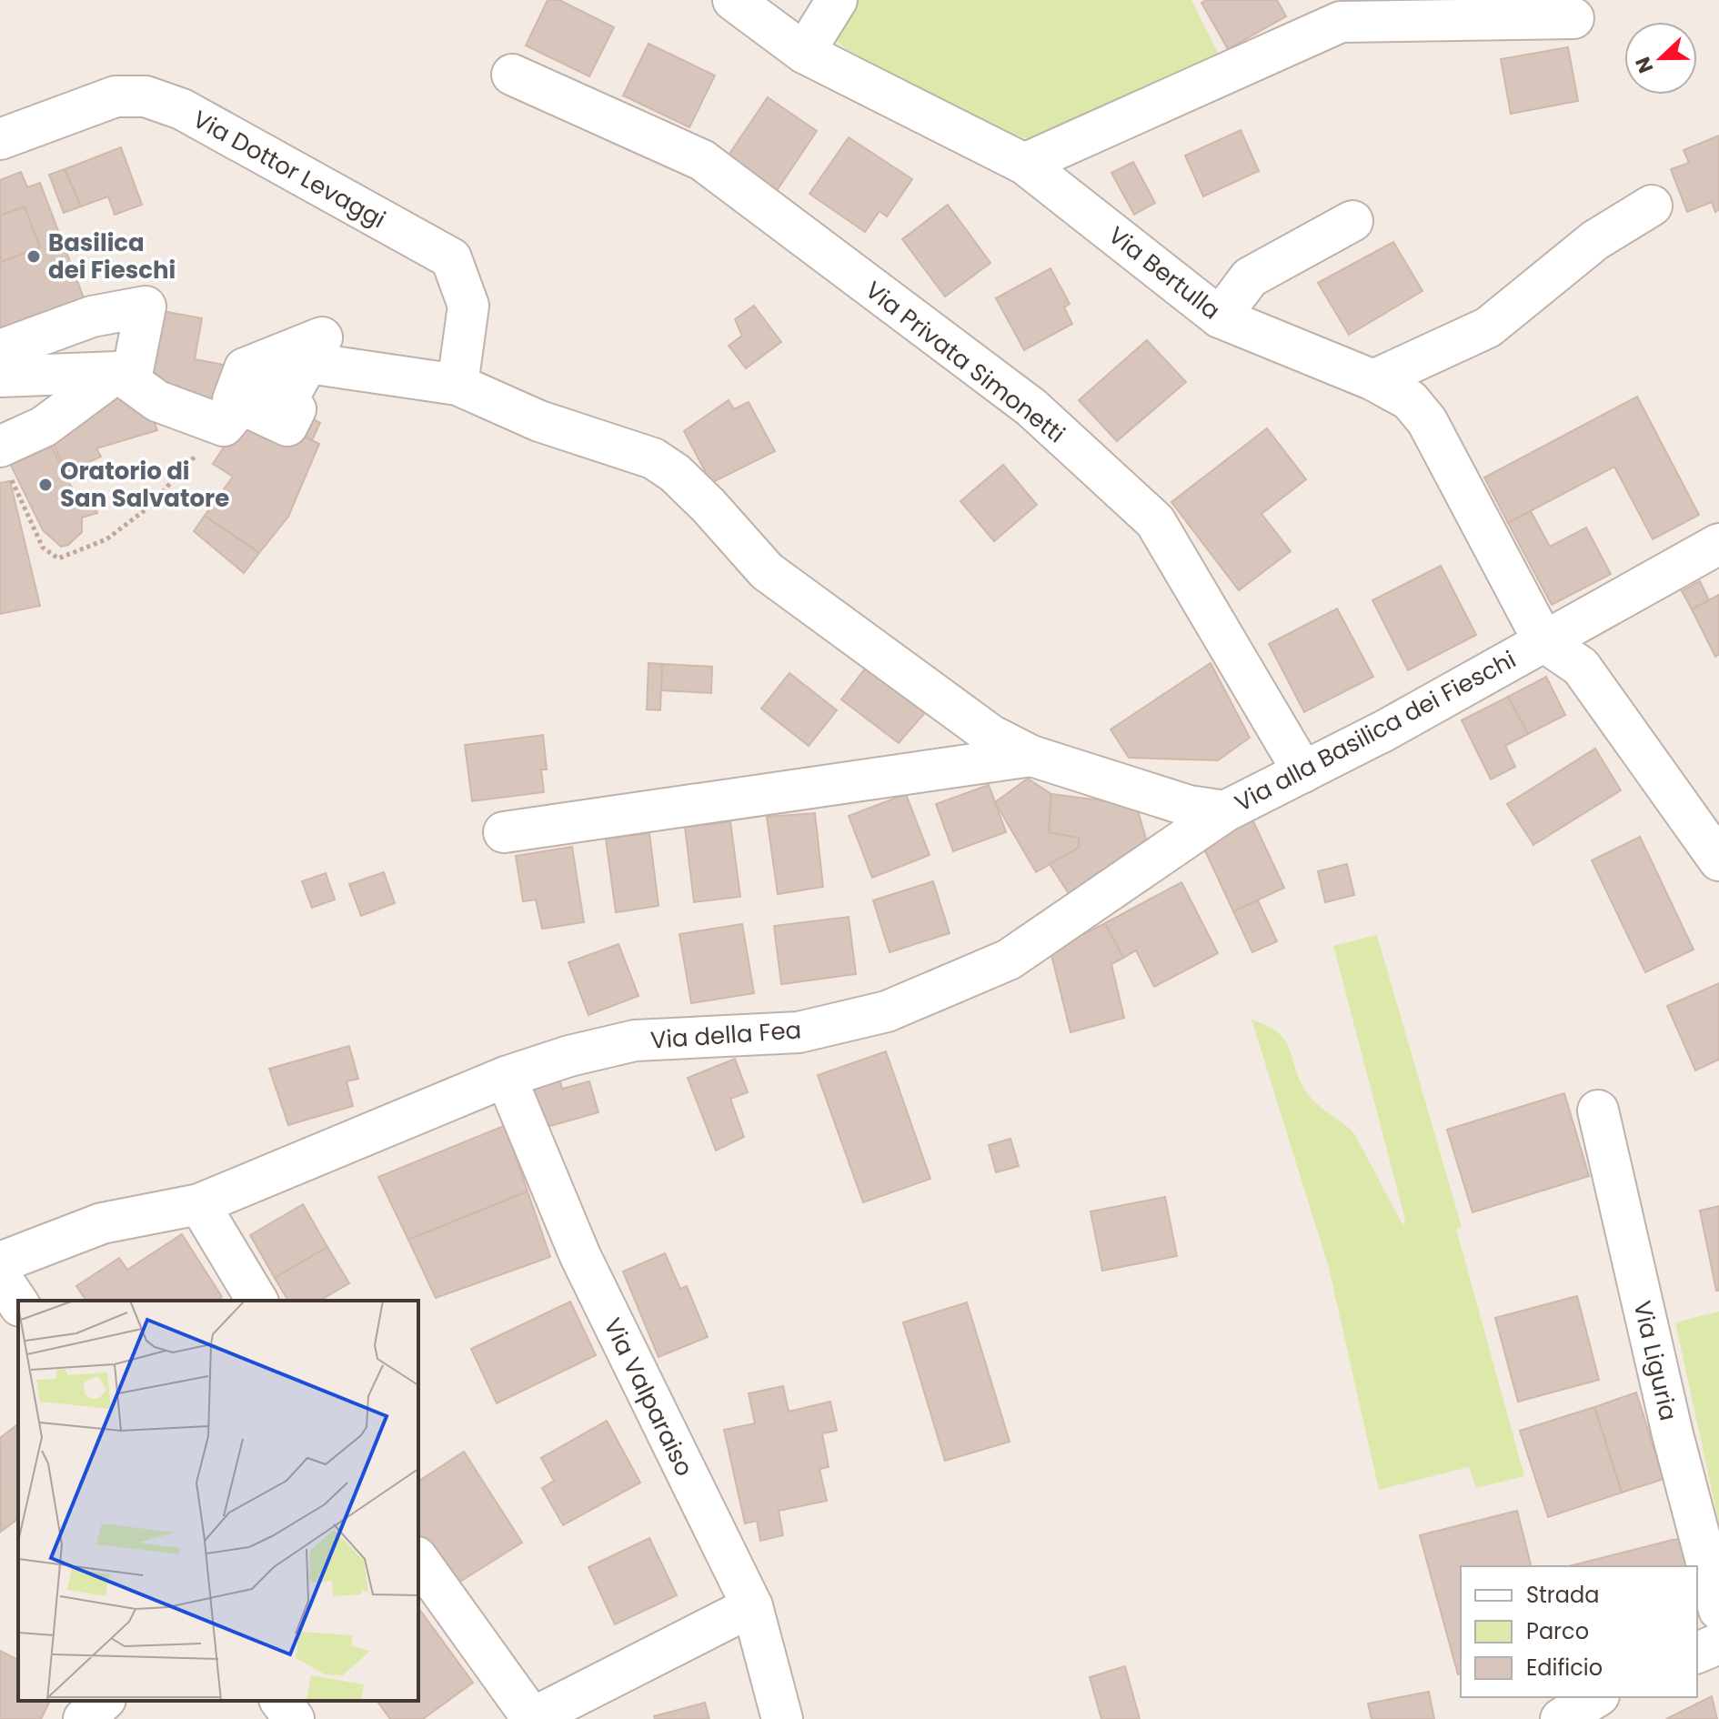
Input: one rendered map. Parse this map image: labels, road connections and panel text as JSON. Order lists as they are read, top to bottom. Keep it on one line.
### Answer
{"streets":{"street":["Via Dottor Levaggi","Via Bertulla","Via Privata Simonetti","Via alla Basilica dei Fieschi","Via della Fea","Via Liguria","Via Valparaiso"]},"crossings":[["Via Dottor Levaggi","Via alla Basilica dei Fieschi"],["Via Bertulla","Via alla Basilica dei Fieschi"],["Via Privata Simonetti","Via alla Basilica dei Fieschi"],["Via alla Basilica dei Fieschi","Via della Fea"],["Via della Fea","Via Valparaiso"]],"places":["Basilica dei Fieschi","Oratorio di San Salvatore"],"legend":["Strada","Parco","Edificio"],"north":"left"}
